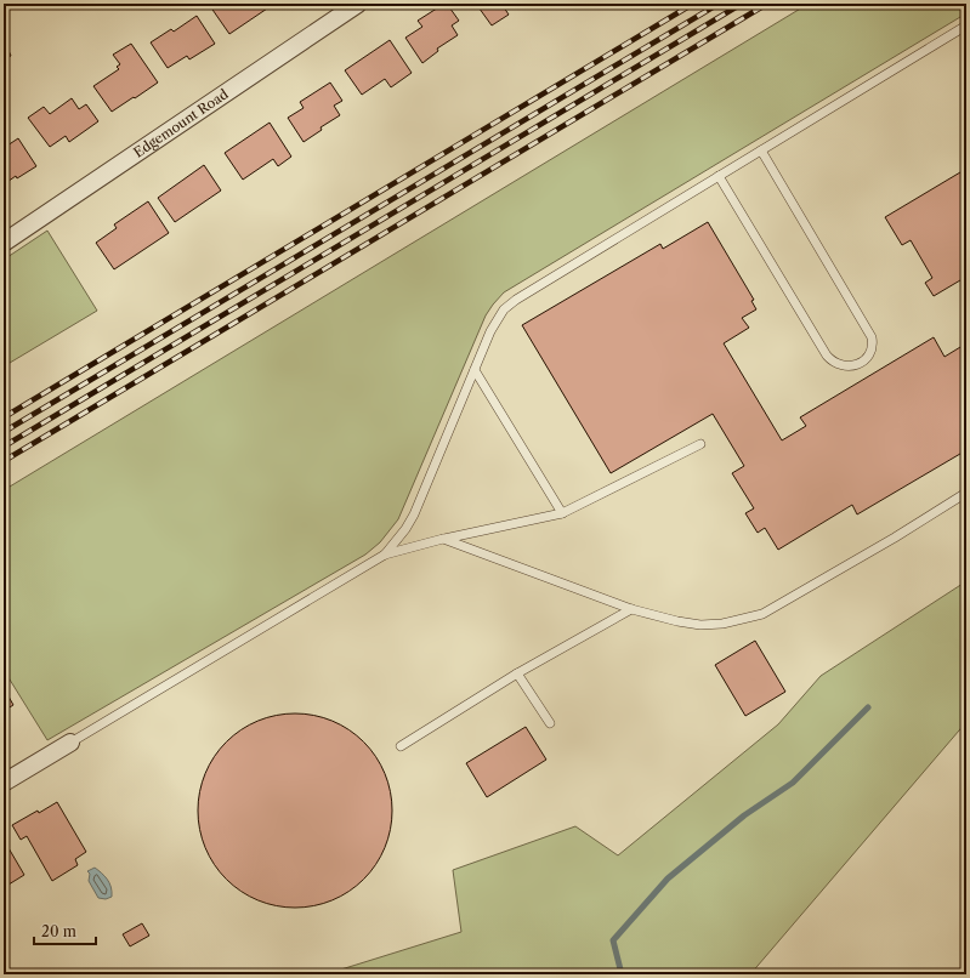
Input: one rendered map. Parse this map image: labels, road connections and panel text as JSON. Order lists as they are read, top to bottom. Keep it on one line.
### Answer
{"streets":{"street":["Edgemount Road"]},"scale_bar":"20 m"}
